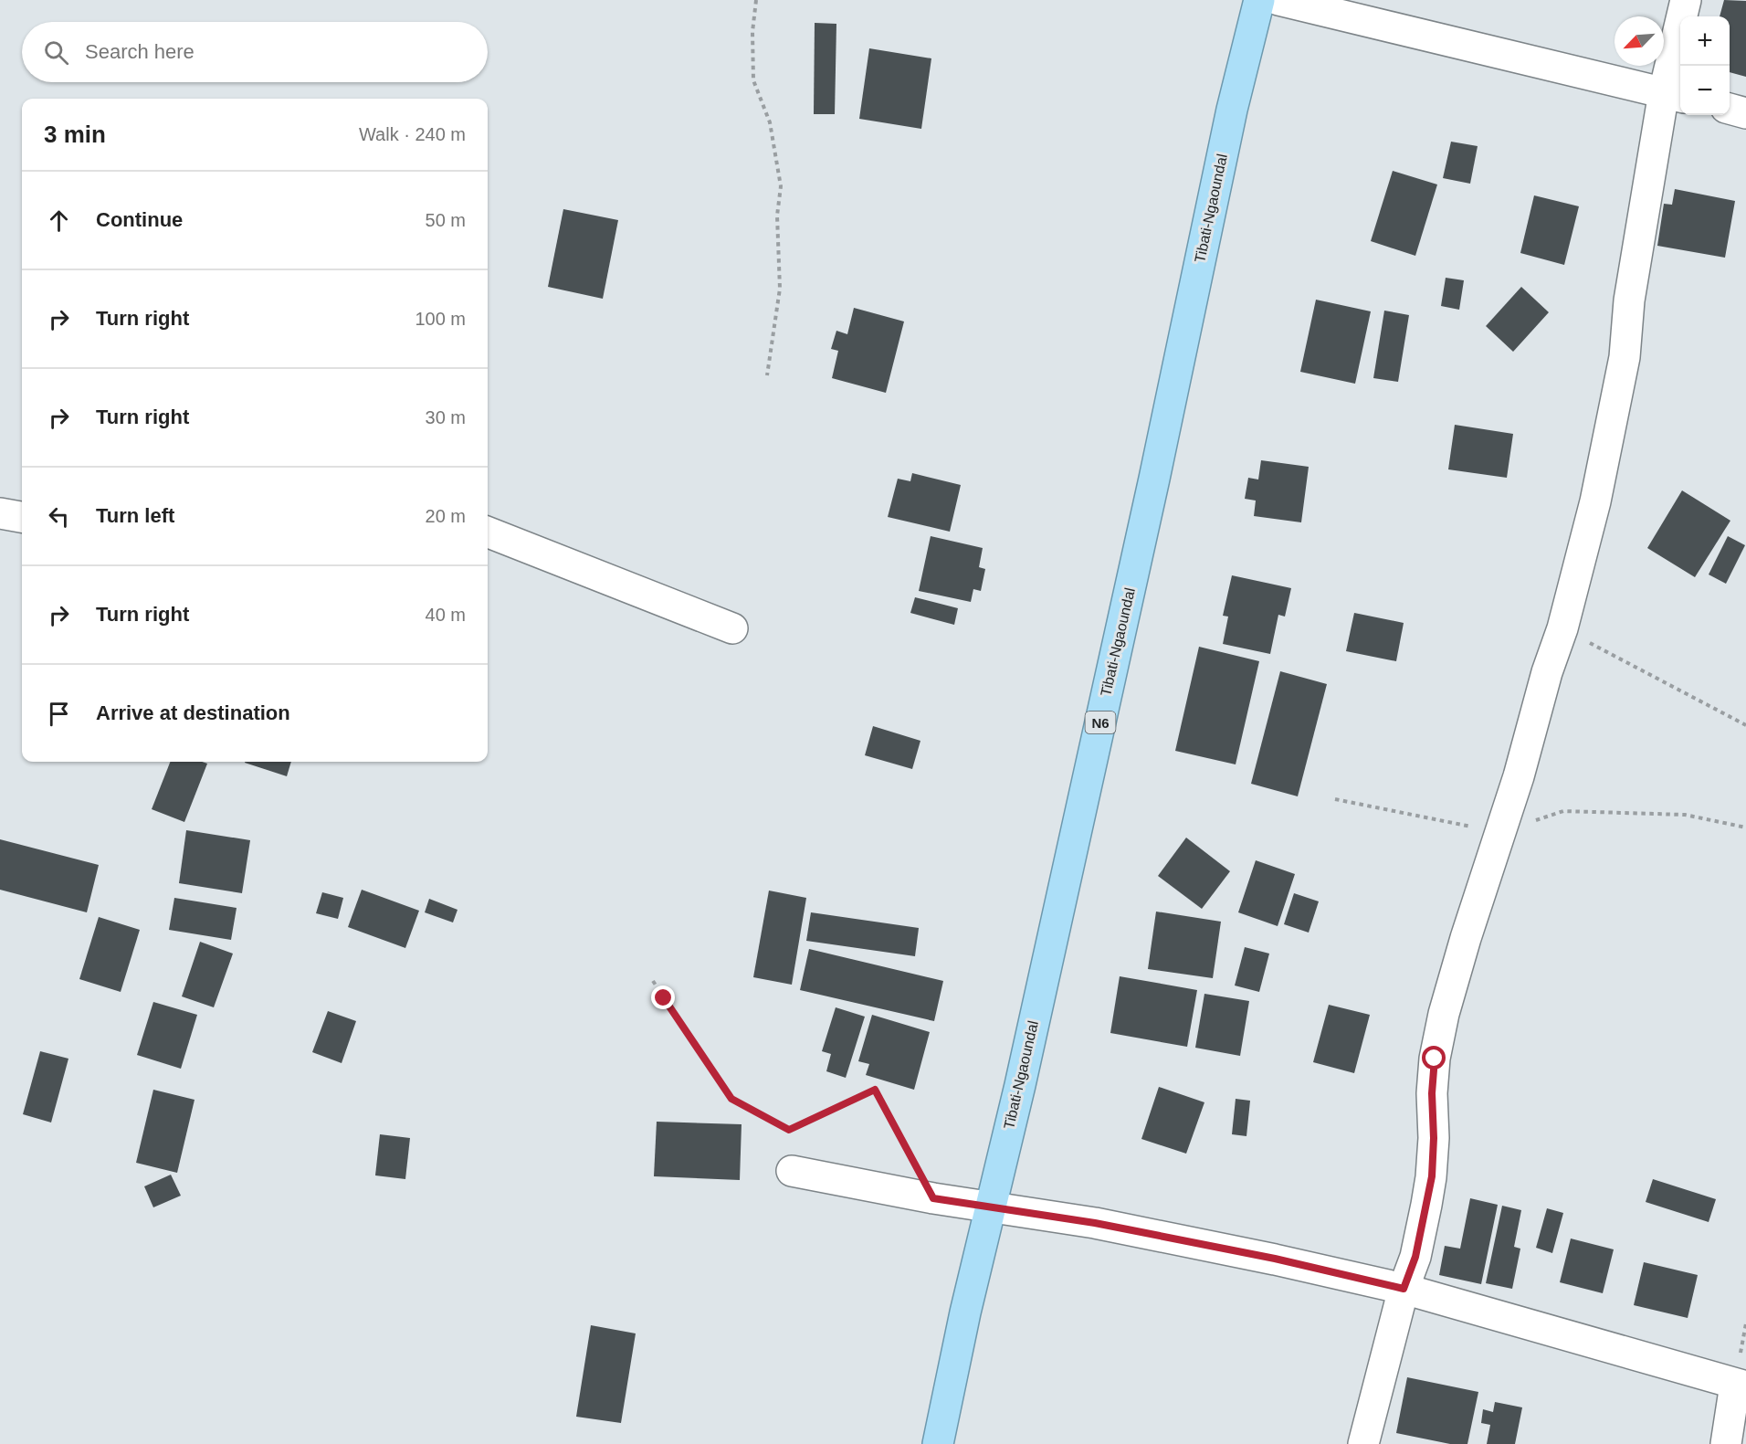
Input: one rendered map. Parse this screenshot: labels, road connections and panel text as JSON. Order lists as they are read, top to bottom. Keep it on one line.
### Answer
{"streets":{"highway":["Tibati-Ngaoundal","N6"]},"north":"bottom left","page":{"map_buttons":["+","−"],"search":"Search here","heading":["3 min","Walk · 240 m"],"list":[["Continue","50 m"],["Turn right","100 m"],["Turn right","30 m"],["Turn left","20 m"],["Turn right","40 m"],"Arrive at destination"]}}
